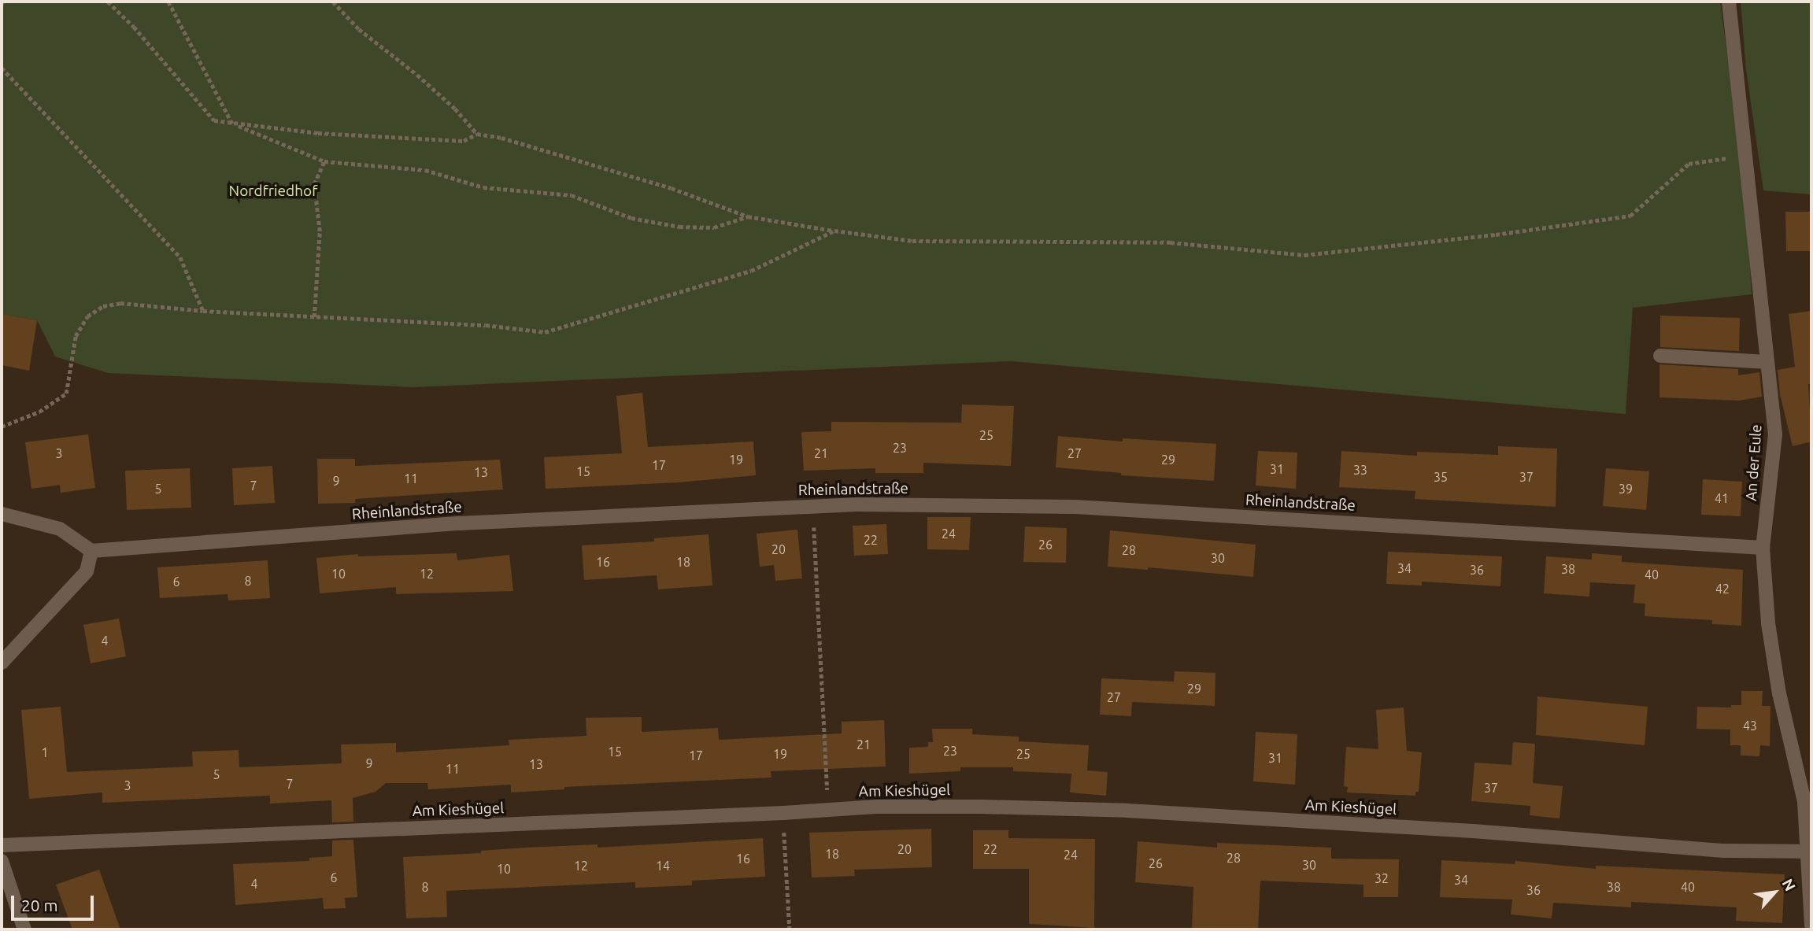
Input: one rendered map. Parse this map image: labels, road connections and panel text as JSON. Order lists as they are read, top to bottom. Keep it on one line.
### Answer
{"streets":{"street":["An der Eule","Rheinlandstraße","Am Kieshügel"]},"crossings":[["An der Eule","Rheinlandstraße"],["An der Eule","Am Kieshügel"]],"parks":["Nordfriedhof"],"house_numbers":["25","23","3","21","27","19","29","17","31","33","15","13","35","37","11","9","7","5","39","41","24","22","26","20","28","30","16","18","34","38","36","10","12","40","8","6","42","4","29","27","43","21","23","15","1","19","25","17","31","9","13","11","5","7","3","37","20","22","18","24","28","16","26","30","12","14","10","6","32","34","4","8","38","40","36"],"scale_bar":"20 m","north":"top right"}
